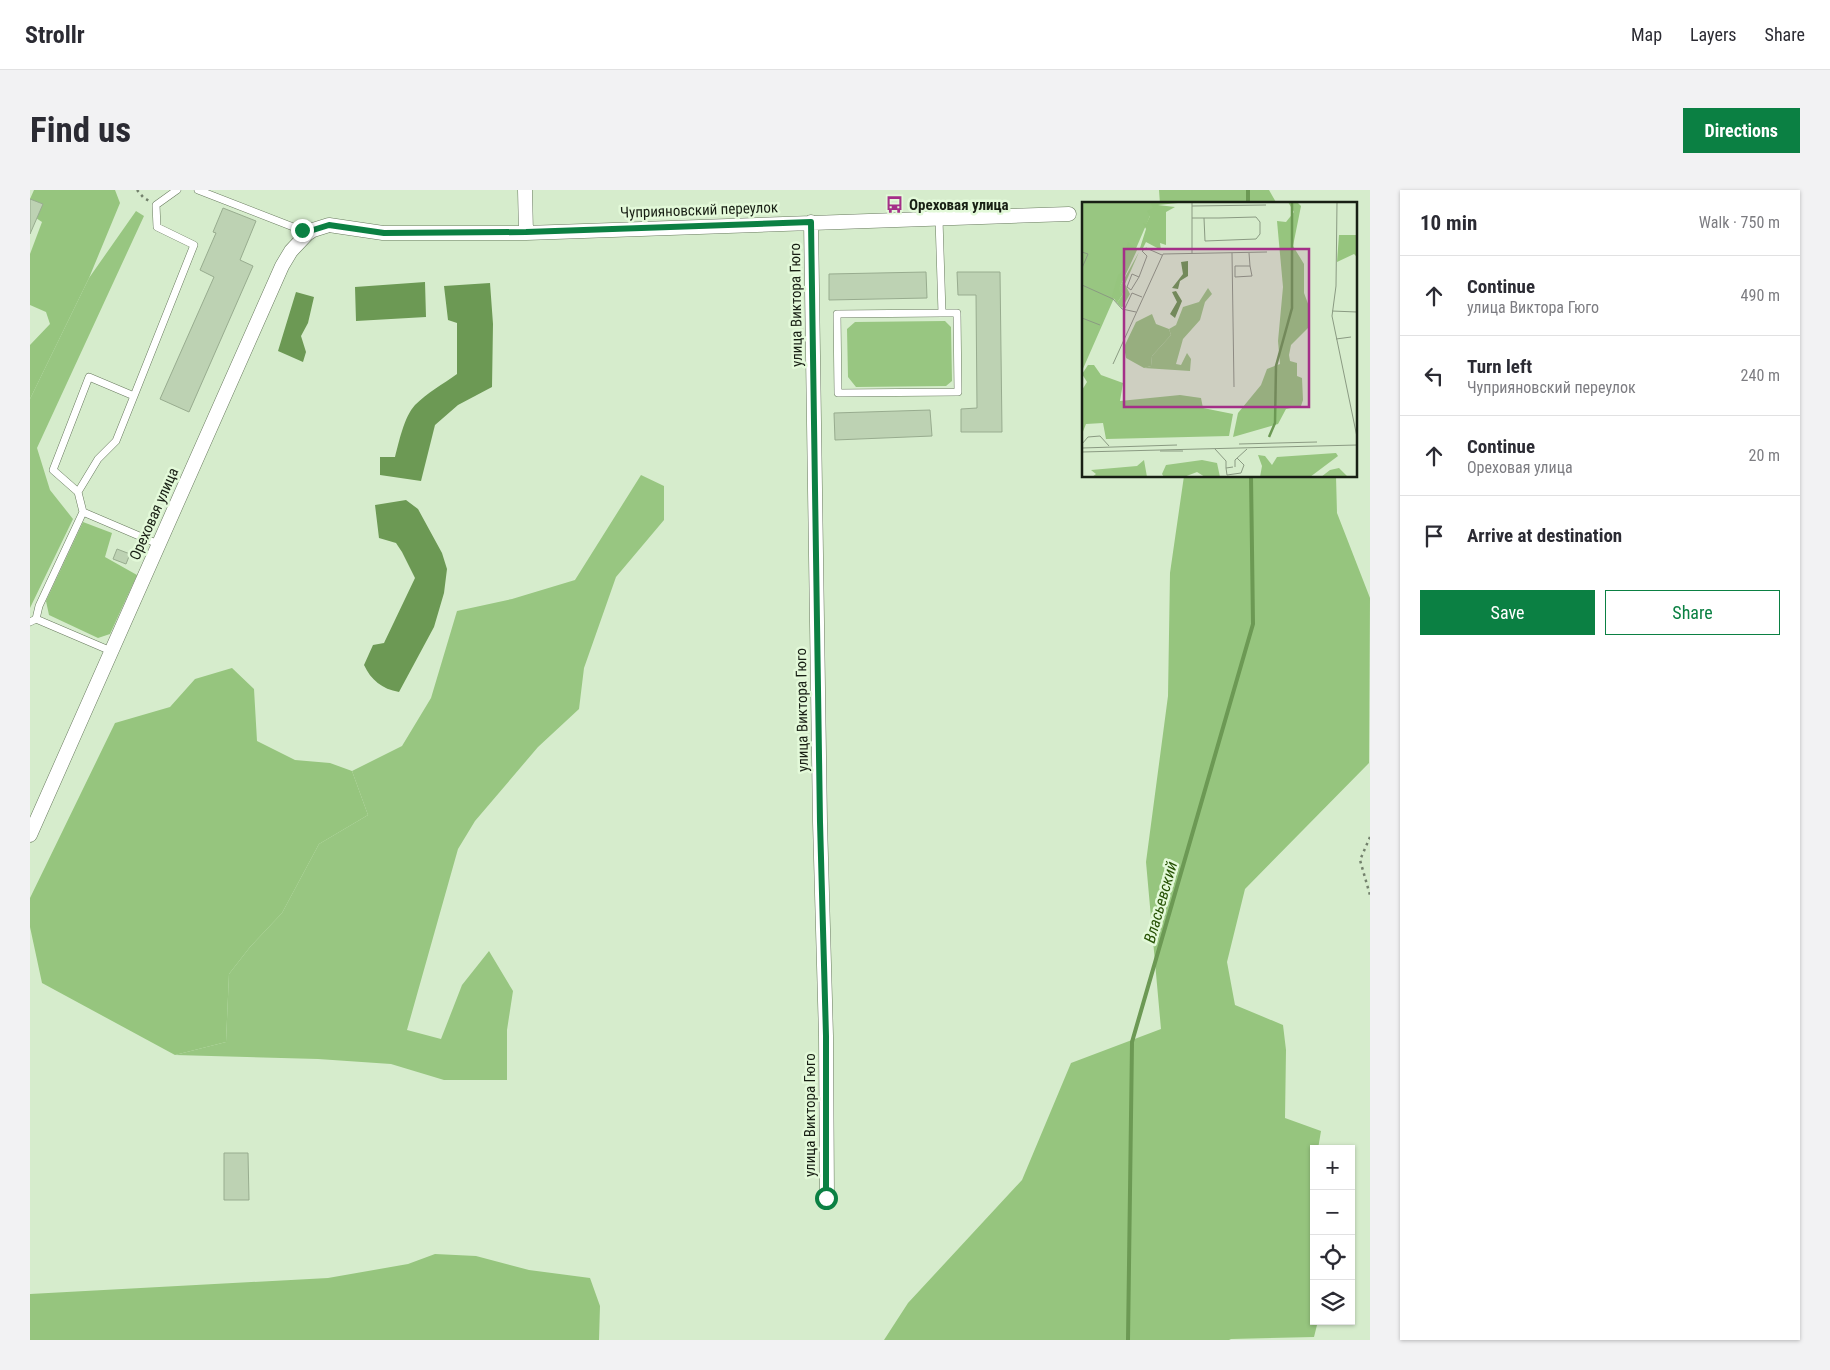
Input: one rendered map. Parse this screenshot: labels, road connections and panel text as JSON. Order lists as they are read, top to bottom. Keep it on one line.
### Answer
{"streets":{"street":["Чуприяновский переулок","улица Виктора Гюго","Ореховая улица"]},"crossings":[["Чуприяновский переулок","улица Виктора Гюго"],["Чуприяновский переулок","Ореховая улица"]],"water":["Власьевский"],"places":{"bus stop":["Ореховая улица"]},"page":{"header":"Strollr","nav":["Map","Layers","Share"],"buttons":["Directions",["Save","Share"]],"title":"Find us","heading":["10 min","Walk · 750 m"],"list":[["Continue","улица Виктора Гюго","490 m"],["Turn left","Чуприяновский переулок","240 m"],["Continue","Ореховая улица","20 m"],"Arrive at destination"],"map_buttons":["+","−"]}}
